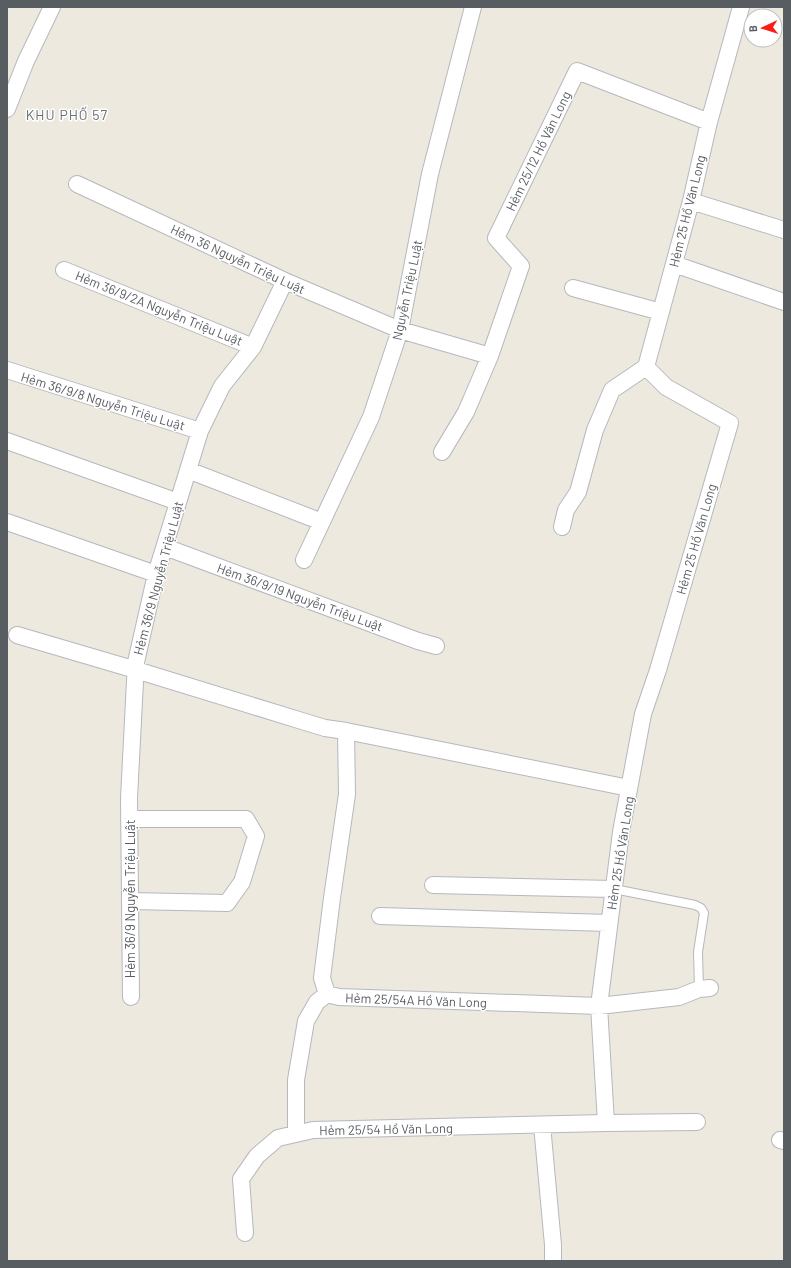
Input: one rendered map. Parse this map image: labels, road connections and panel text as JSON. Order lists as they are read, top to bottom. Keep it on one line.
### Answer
{"streets":{"street":["Hẻm 25/12 Hồ Văn Long","Hẻm 25 Hồ Văn Long","Hẻm 36 Nguyễn Triệu Luật","Nguyễn Triệu Luật","Hẻm 36/9/2A Nguyễn Triệu Luật","Hẻm 36/9/8 Nguyễn Triệu Luật","Hẻm 36/9 Nguyễn Triệu Luật","Hẻm 36/9/19 Nguyễn Triệu Luật","Hẻm 25/54A Hồ Văn Long","Hẻm 25/54 Hồ Văn Long"]},"crossings":[["Hẻm 25/12 Hồ Văn Long","Hẻm 25 Hồ Văn Long"],["Hẻm 25/12 Hồ Văn Long","Hẻm 36 Nguyễn Triệu Luật"],["Hẻm 25 Hồ Văn Long","Hẻm 25/54A Hồ Văn Long"],["Hẻm 25 Hồ Văn Long","Hẻm 25/54 Hồ Văn Long"],["Hẻm 36 Nguyễn Triệu Luật","Nguyễn Triệu Luật"],["Hẻm 36 Nguyễn Triệu Luật","Hẻm 36/9 Nguyễn Triệu Luật"],["Hẻm 36/9/2A Nguyễn Triệu Luật","Hẻm 36/9 Nguyễn Triệu Luật"],["Hẻm 36/9/8 Nguyễn Triệu Luật","Hẻm 36/9 Nguyễn Triệu Luật"],["Hẻm 36/9 Nguyễn Triệu Luật","Hẻm 36/9/19 Nguyễn Triệu Luật"]],"districts":["KHU PHỐ 57"],"north":"left"}
